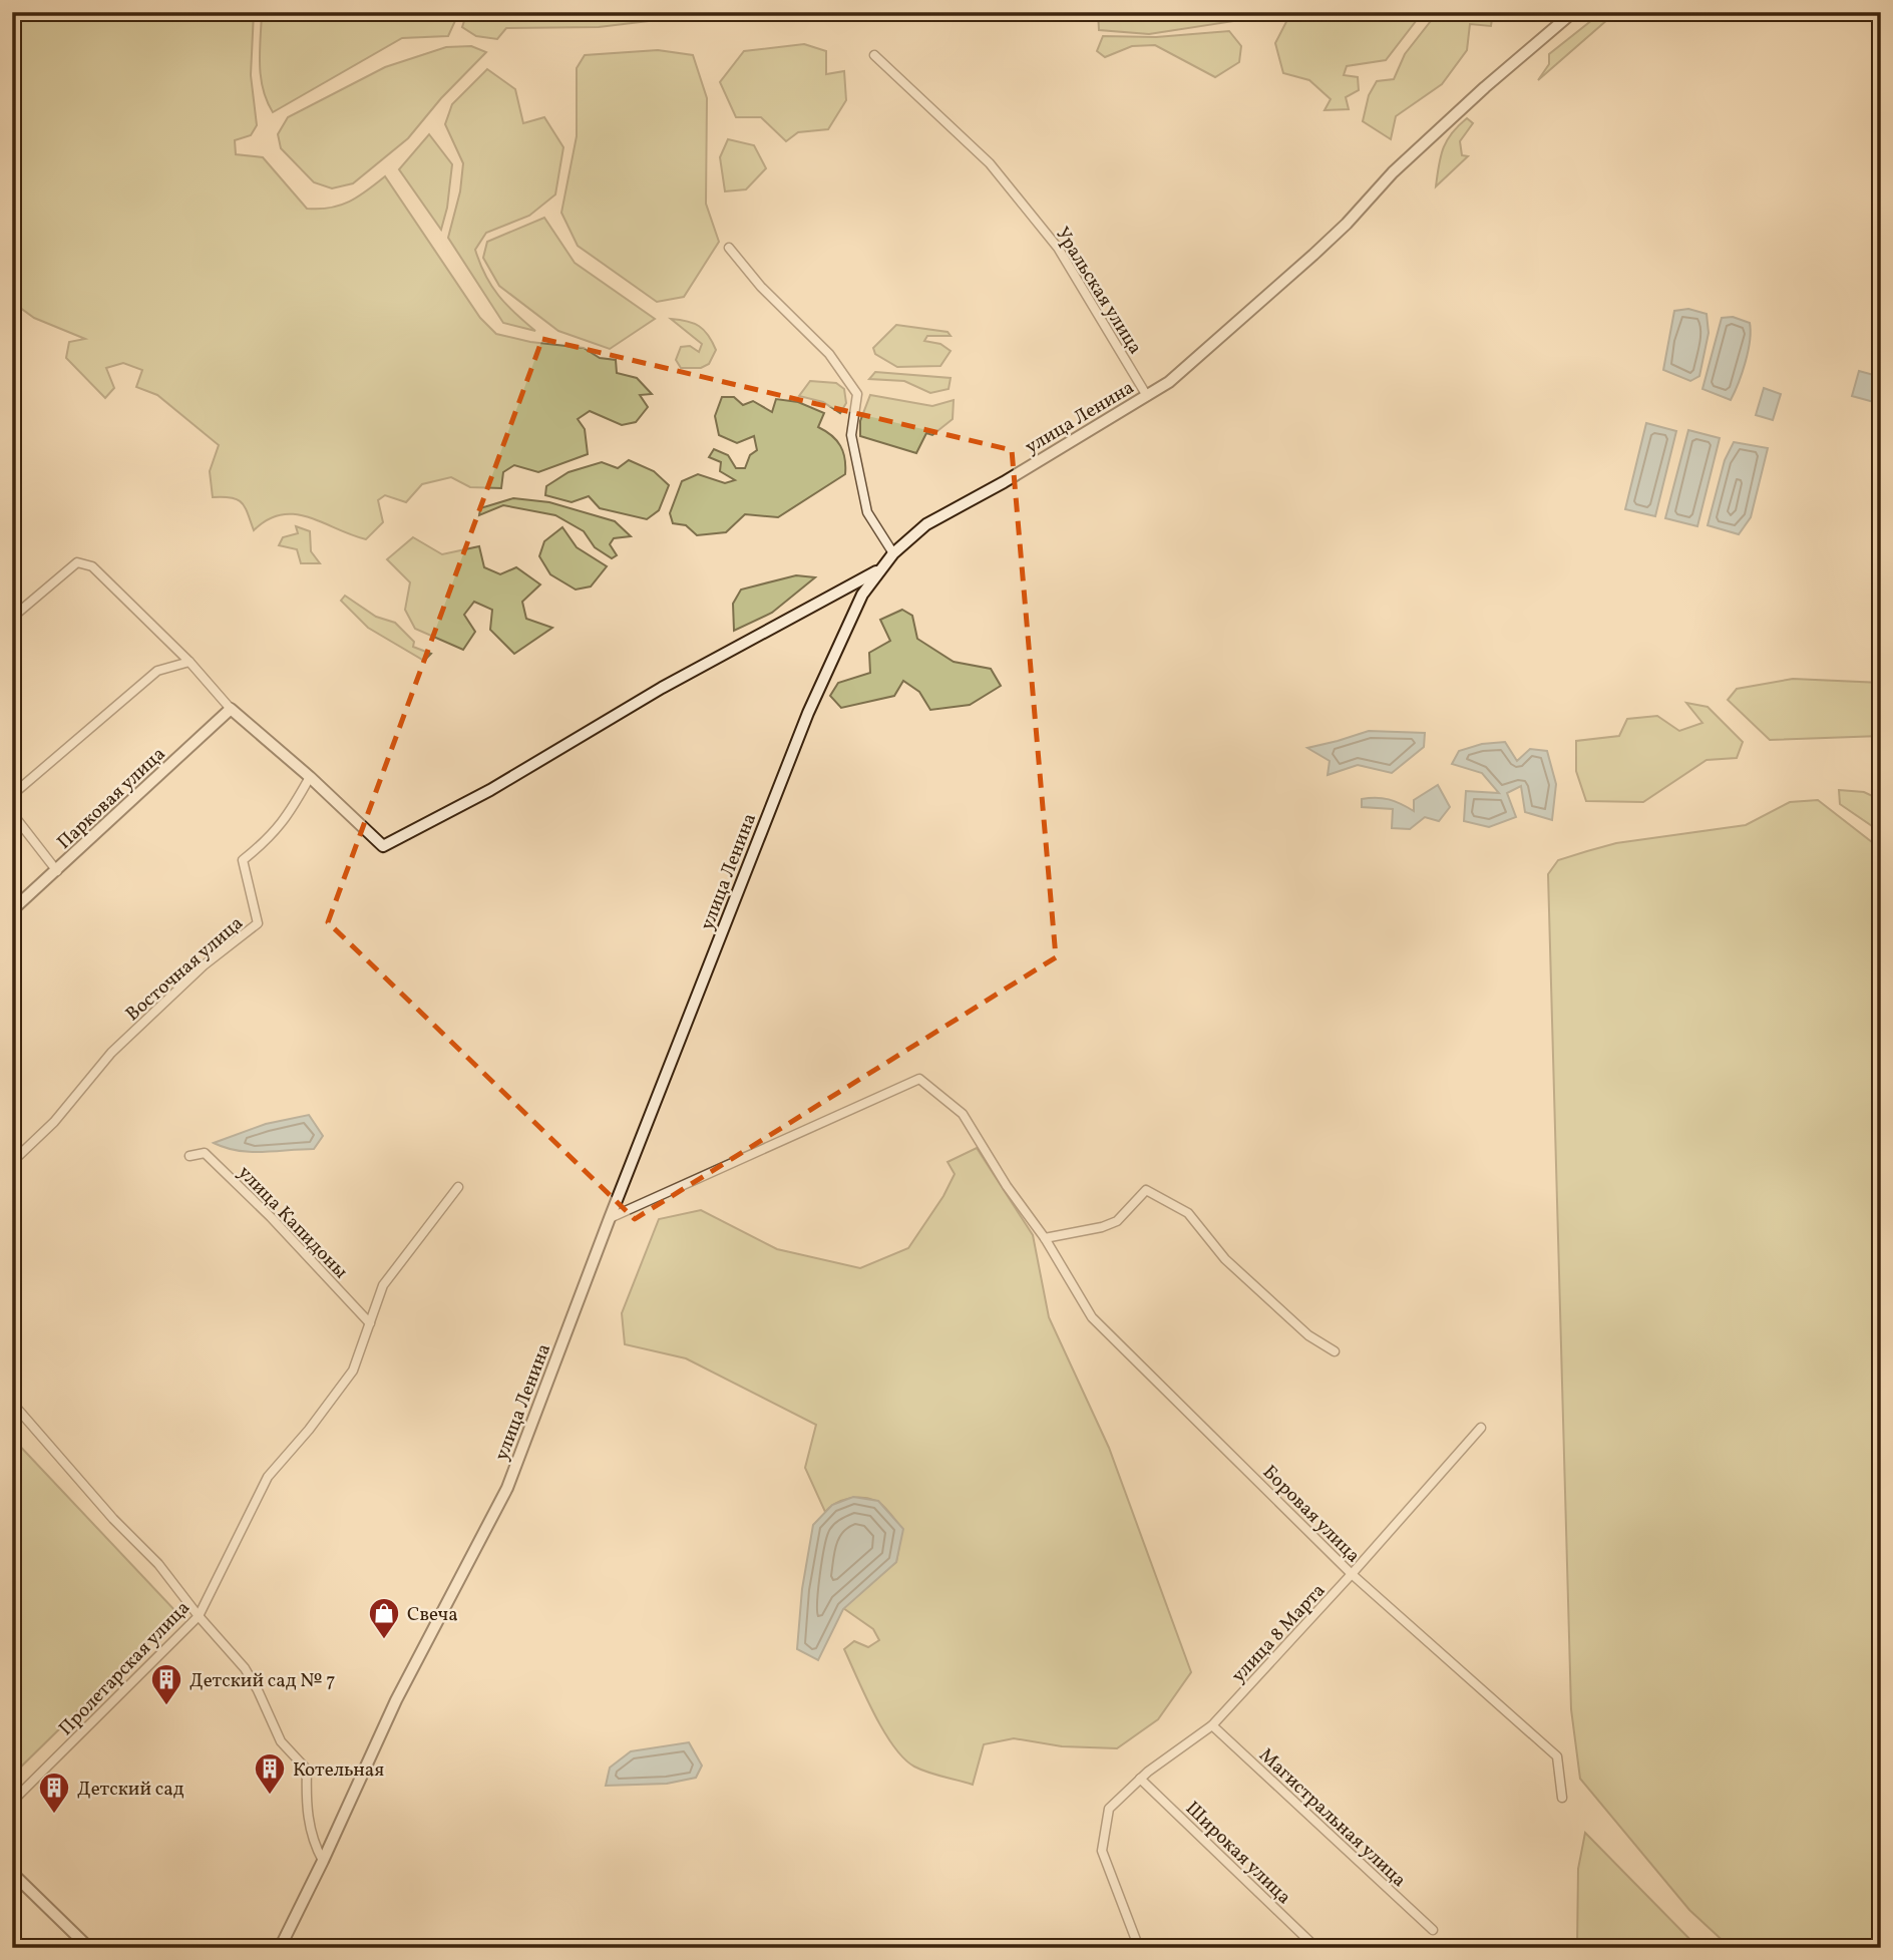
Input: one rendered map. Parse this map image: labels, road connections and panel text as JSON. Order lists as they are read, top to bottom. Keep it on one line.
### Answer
{"streets":{"street":["Уральская улица","улица Ленина","Парковая улица","Восточная улица","улица Капидоны","Боровая улица","улица 8 Марта","Пролетарская улица","Магистральная улица","Широкая улица"]},"crossings":[["Уральская улица","улица Ленина"],["улица Ленина","Боровая улица"],["улица Капидоны","Пролетарская улица"],["Боровая улица","улица 8 Марта"],["улица 8 Марта","Магистральная улица"],["улица 8 Марта","Широкая улица"]],"places":{"shop":["Свеча"],"building":["Детский сад № 7","Котельная","Детский сад"]}}
